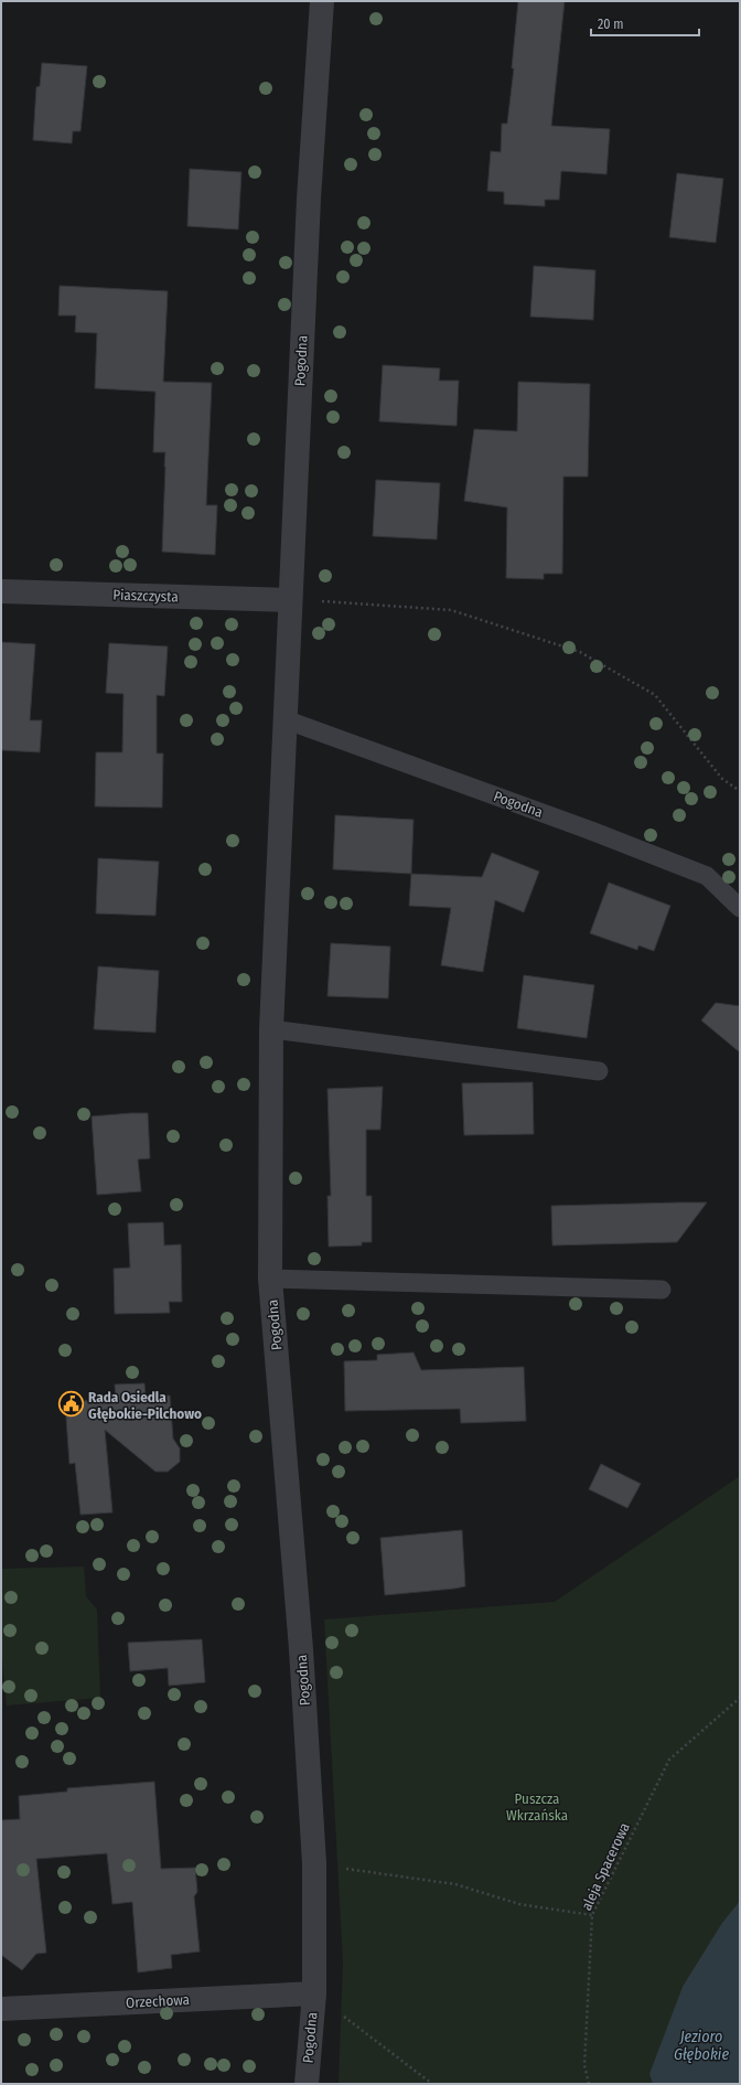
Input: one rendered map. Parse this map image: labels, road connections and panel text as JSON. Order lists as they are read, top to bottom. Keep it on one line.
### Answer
{"streets":{"street":["Pogodna","Piaszczysta","Orzechowa"],"path":["aleja Spacerowa"]},"crossings":[["Pogodna","Piaszczysta"],["Pogodna","Orzechowa"]],"water":["Jezioro Głębokie"],"parks":["Puszcza Wkrzańska"],"places":{"public building":["Rada Osiedla Głębokie-Pilchowo"]},"scale_bar":"20 m"}
